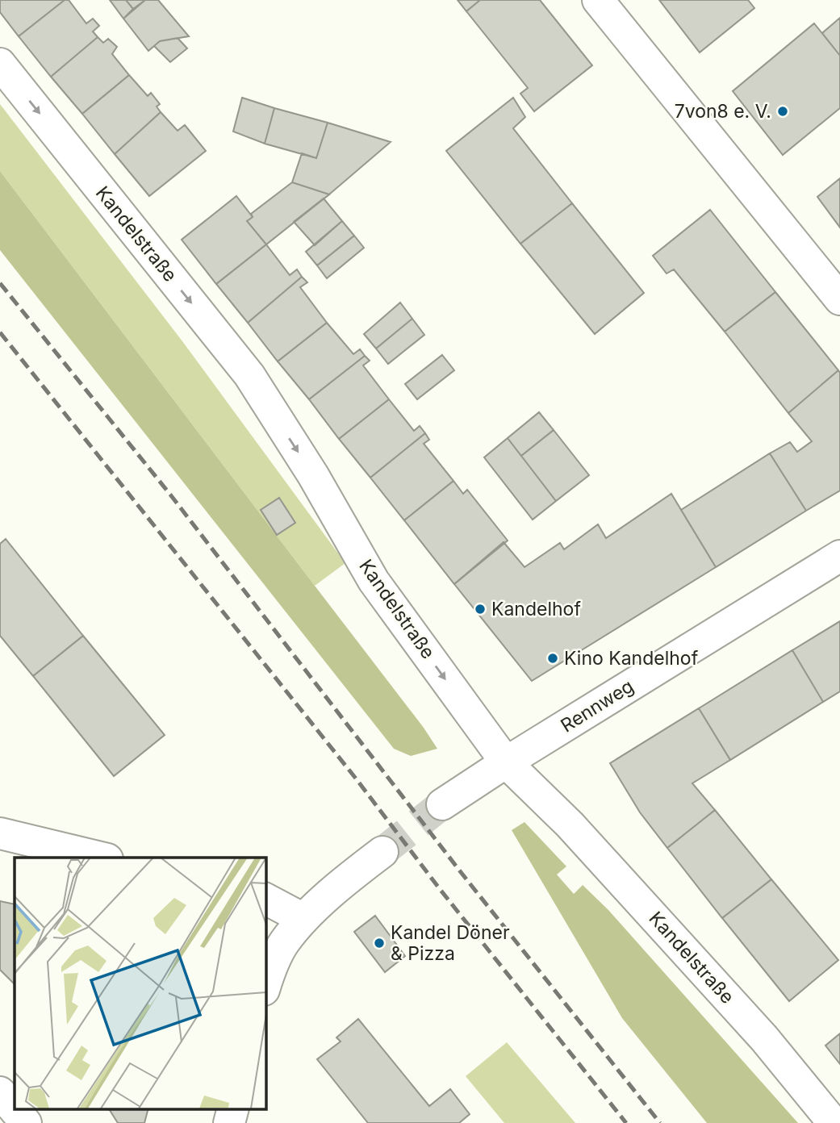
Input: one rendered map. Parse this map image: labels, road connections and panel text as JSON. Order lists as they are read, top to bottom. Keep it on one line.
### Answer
{"streets":{"street":["Kandelstraße","Rennweg"]},"crossings":[["Kandelstraße","Rennweg"]],"one_way":["Kandelstraße"],"places":["7von8 e. V.","Kandelhof","Kino Kandelhof","Kandel Döner & Pizza"]}
